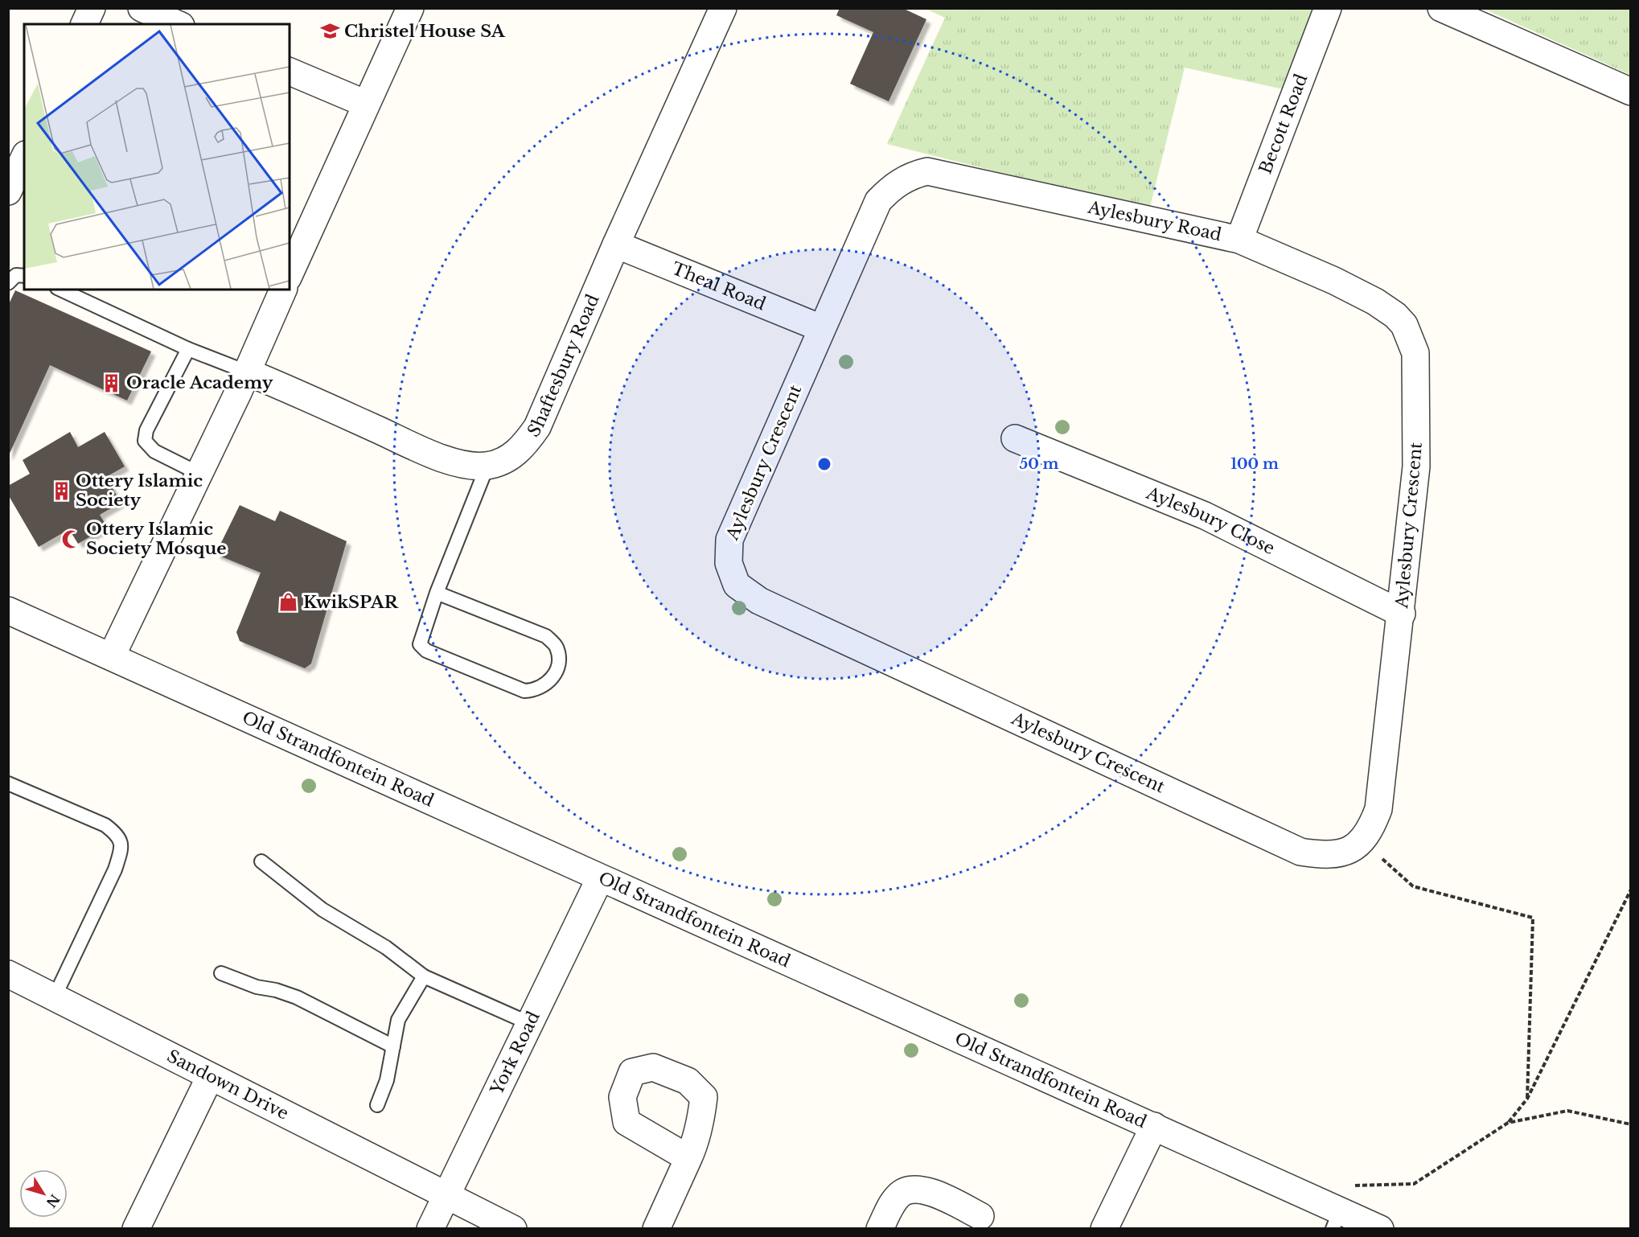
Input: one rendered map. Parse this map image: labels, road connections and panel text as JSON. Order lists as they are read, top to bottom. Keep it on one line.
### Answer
{"streets":{"street":["Becott Road","Aylesbury Road","Theal Road","Shaftesbury Road","Aylesbury Crescent","Aylesbury Close","Old Strandfontein Road","York Road","Sandown Drive"]},"crossings":[["Becott Road","Aylesbury Road"],["Aylesbury Road","Aylesbury Crescent"],["Theal Road","Shaftesbury Road"],["Theal Road","Aylesbury Crescent"],["Aylesbury Crescent","Aylesbury Close"],["Old Strandfontein Road","York Road"],["York Road","Sandown Drive"]],"places":{"school or university":["Christel House SA"],"building":["Oracle Academy","Ottery Islamic Society"],"mosque":["Ottery Islamic Society Mosque"],"shop":["KwikSPAR"]},"north":"bottom right","rings":["50 m","100 m"]}
